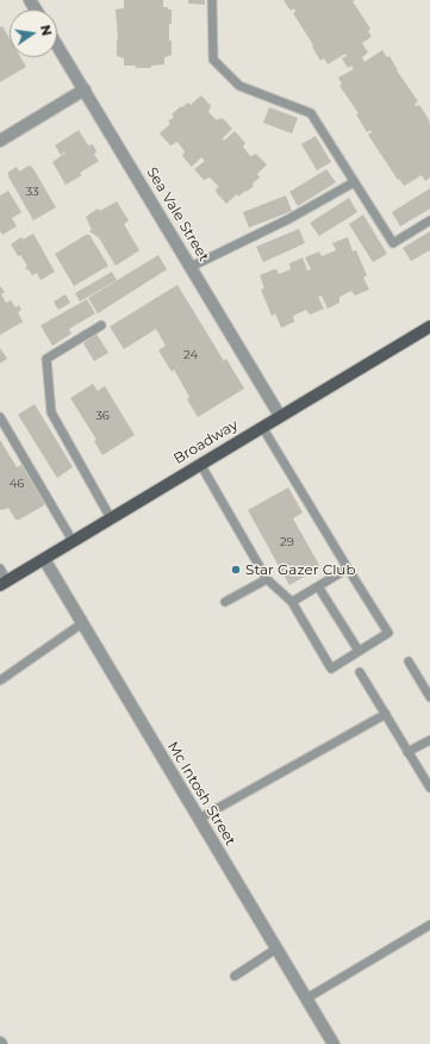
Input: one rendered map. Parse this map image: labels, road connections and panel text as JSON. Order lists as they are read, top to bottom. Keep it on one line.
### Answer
{"streets":{"main road":["Broadway"],"street":["Sea Vale Street","Mc Intosh Street"]},"crossings":[["Sea Vale Street","Broadway"],["Broadway","Mc Intosh Street"]],"places":["Star Gazer Club"],"house_numbers":["33","24","36","46","29"],"north":"right"}
